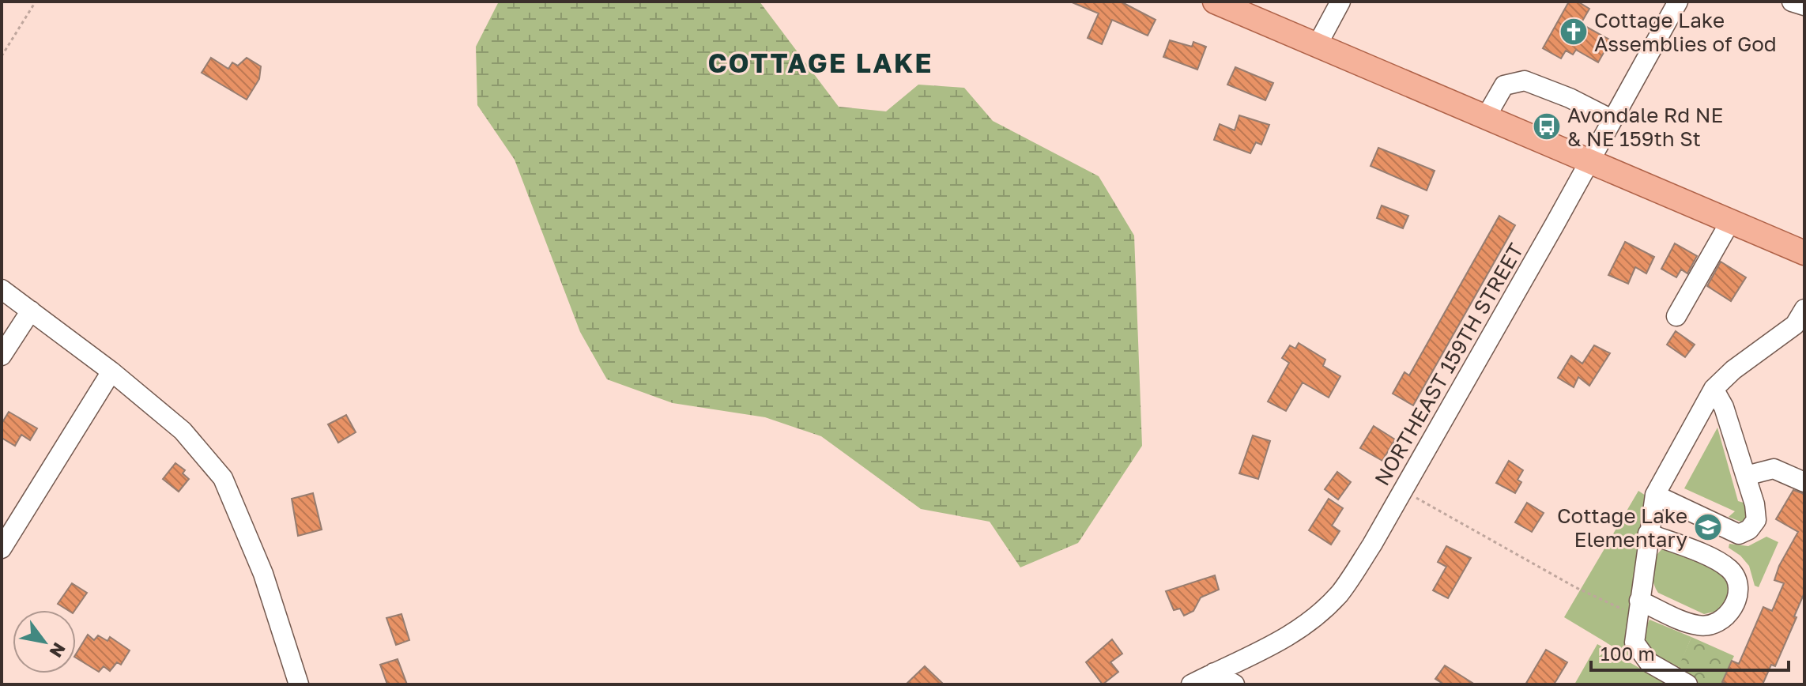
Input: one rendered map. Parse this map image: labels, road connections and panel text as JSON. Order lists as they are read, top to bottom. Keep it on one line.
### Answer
{"streets":{"street":["NORTHEAST 159TH STREET"]},"districts":["COTTAGE LAKE"],"places":{"church":["Cottage Lake Assemblies of God"],"bus stop":["Avondale Rd NE & NE 159th St"],"school or university":["Cottage Lake Elementary"]},"scale_bar":"100 m","north":"bottom right"}
